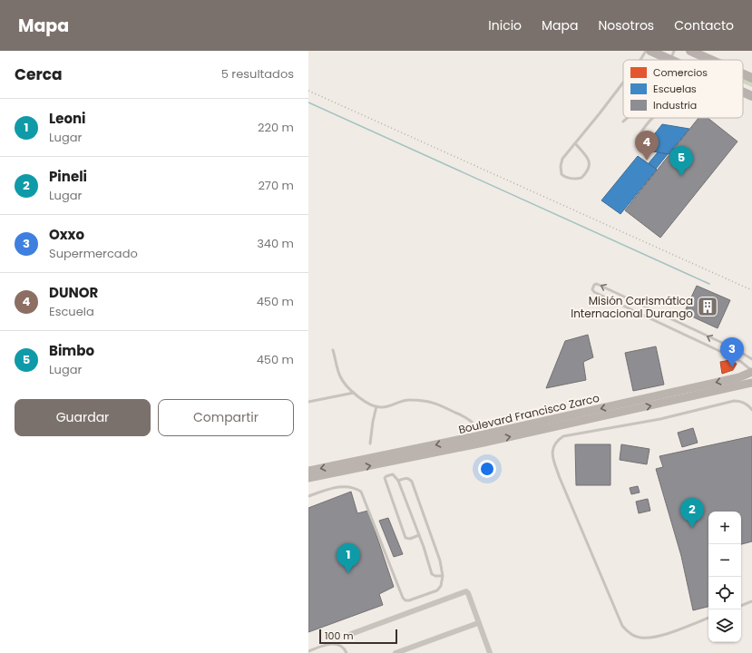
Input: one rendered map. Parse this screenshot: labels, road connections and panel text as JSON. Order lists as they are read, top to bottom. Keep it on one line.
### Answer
{"streets":{"main road":["Boulevard Francisco Zarco"]},"places":{"building":["Misión Carismática Internacional Durango"]},"legend":["Comercios","Escuelas","Industria"],"scale_bar":"100 m","page":{"header":"Mapa","nav":["Inicio","Mapa","Nosotros","Contacto"],"heading":["Cerca","5 resultados"],"list":[{"mark":"1","name":"Leoni","note":"Lugar","value":"220 m"},{"mark":"2","name":"Pineli","note":"Lugar","value":"270 m"},{"mark":"3","name":"Oxxo","note":"Supermercado","value":"340 m"},{"mark":"4","name":"DUNOR","note":"Escuela","value":"450 m"},{"mark":"5","name":"Bimbo","note":"Lugar","value":"450 m"}],"pins":["4","5","3","2","1"],"buttons":["Guardar","Compartir"],"map_buttons":["+","−"],"scale":"100 m"}}
